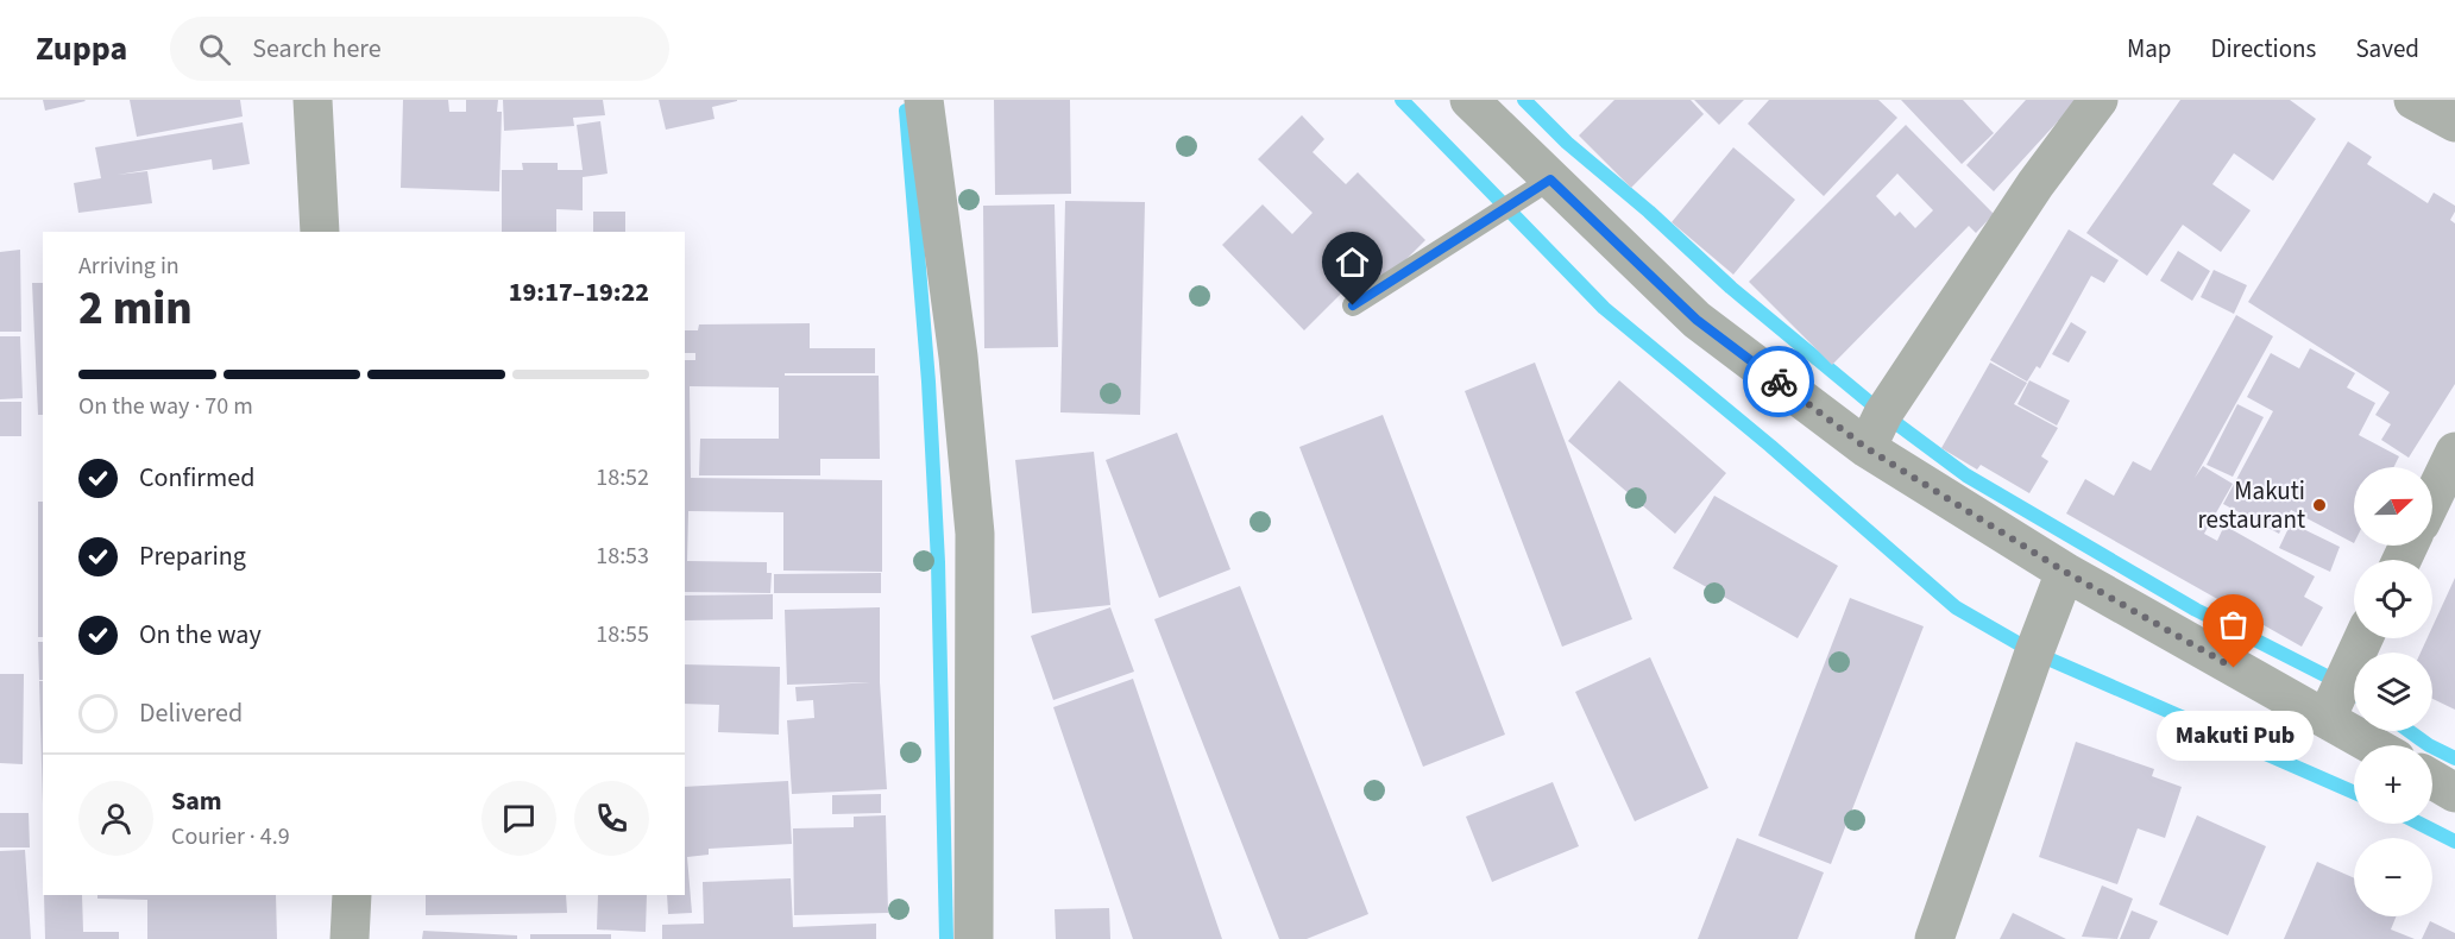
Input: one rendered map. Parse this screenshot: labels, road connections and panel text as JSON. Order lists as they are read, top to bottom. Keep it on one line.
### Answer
{"places":["Makuti restaurant","Makuti Pub"],"north":"right","page":{"header":"Zuppa","search":"Search here","nav":["Map","Directions","Saved"],"heading":["2 min","Arriving in","19:17–19:22"],"panel":["Sam","Courier · 4.9"],"bar":"On the way · 70 m","list":[["Confirmed","18:52"],["Preparing","18:53"],["On the way","18:55"],"Delivered"],"map_buttons":["+","−"],"bubble":"Makuti Pub"}}
